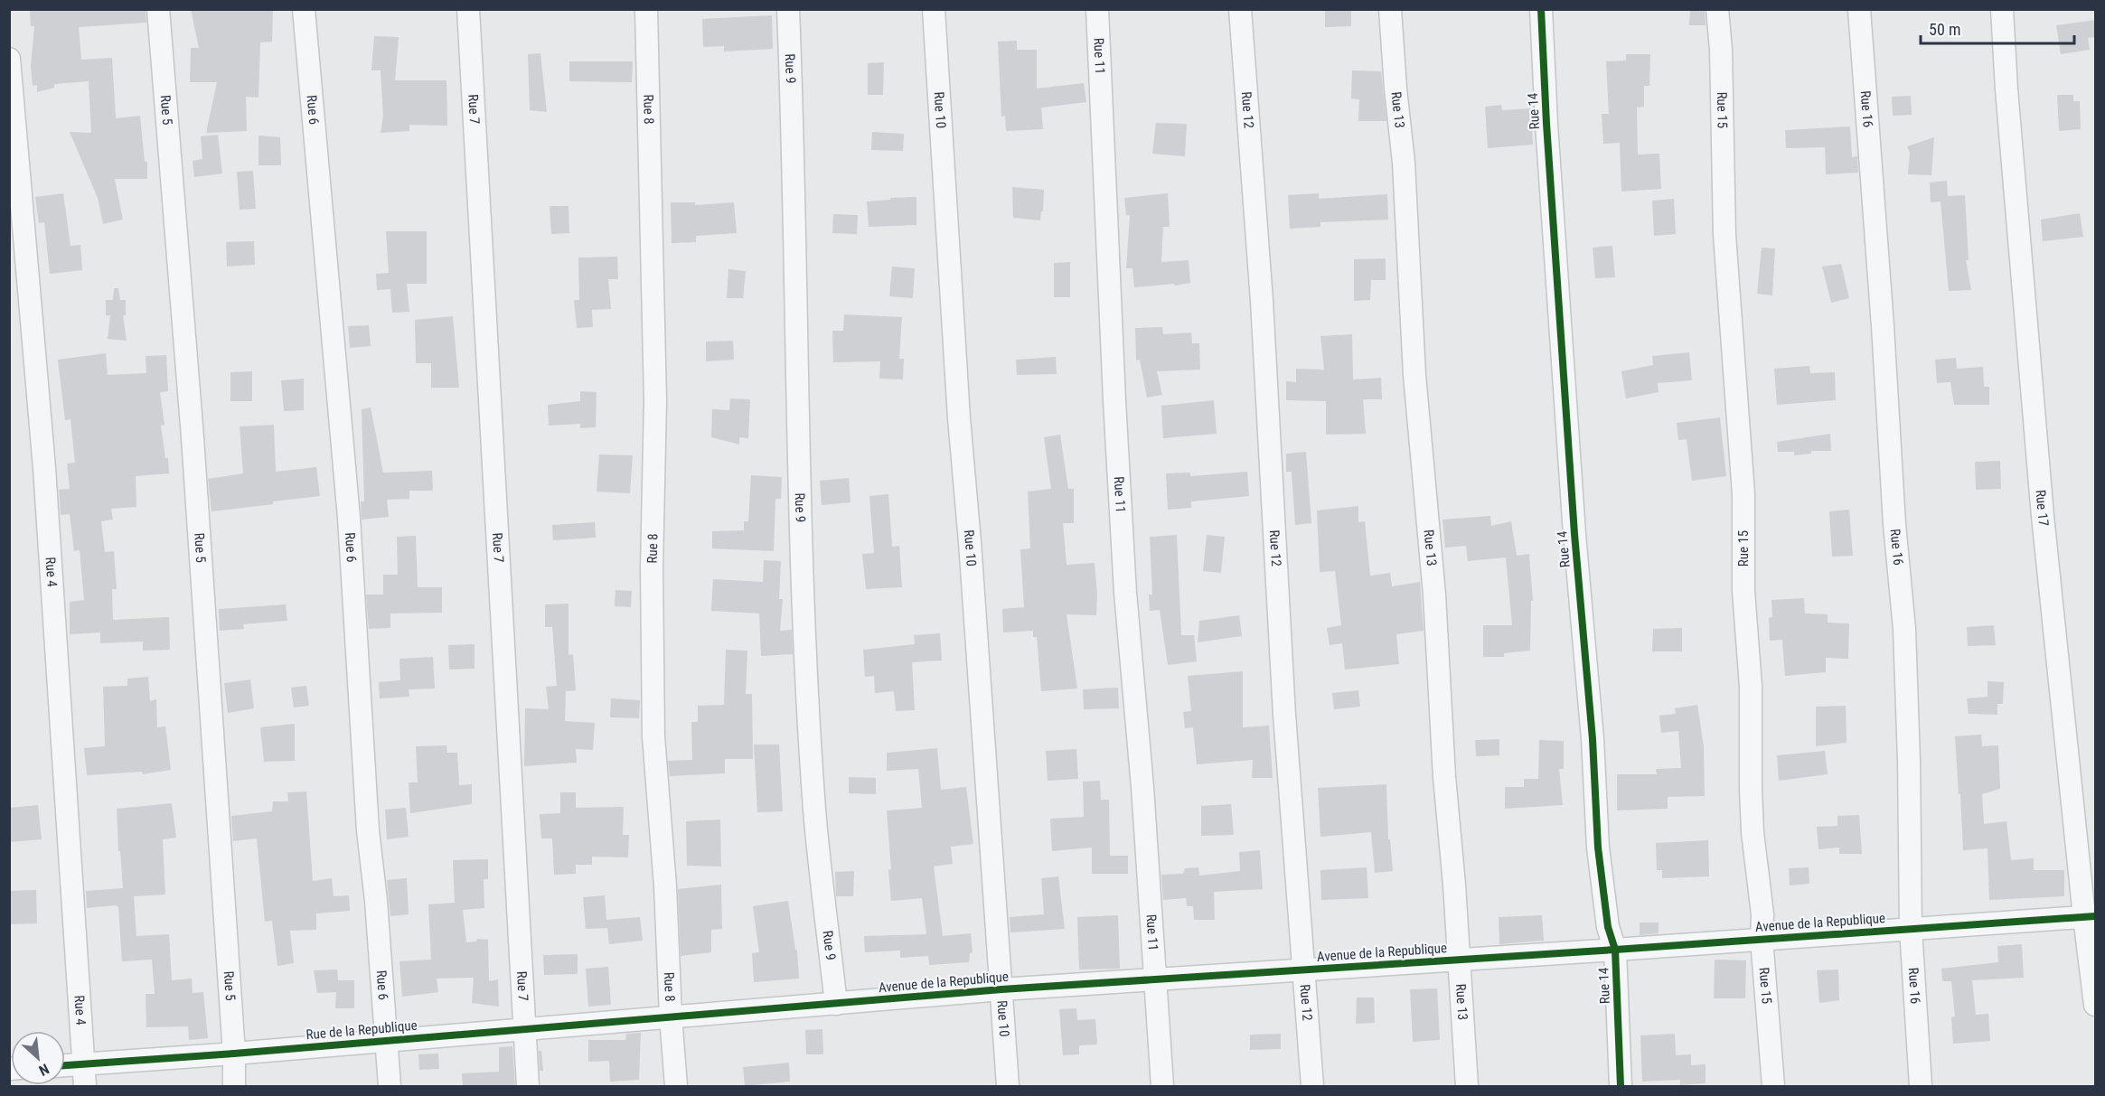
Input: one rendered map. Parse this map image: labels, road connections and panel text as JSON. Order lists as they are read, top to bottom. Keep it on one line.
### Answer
{"streets":{"street":["Rue 11","Rue 9","Rue 7","Rue 8","Rue 16","Rue 5","Rue 6","Rue 10","Rue 12","Rue 13","Rue 15","Rue 14","Rue 17","Rue 4","Avenue de la Republique","Rue de la Republique"]},"crossings":[["Rue 11","Avenue de la Republique"],["Rue 9","Avenue de la Republique"],["Rue 7","Rue de la Republique"],["Rue 8","Avenue de la Republique"],["Rue 8","Rue de la Republique"],["Rue 16","Avenue de la Republique"],["Rue 5","Rue de la Republique"],["Rue 6","Rue de la Republique"],["Rue 10","Avenue de la Republique"],["Rue 12","Avenue de la Republique"],["Rue 13","Avenue de la Republique"],["Rue 15","Avenue de la Republique"],["Rue 14","Avenue de la Republique"],["Rue 17","Avenue de la Republique"],["Rue 4","Rue de la Republique"],["Avenue de la Republique","Rue de la Republique"]],"scale_bar":"50 m","north":"bottom right"}
